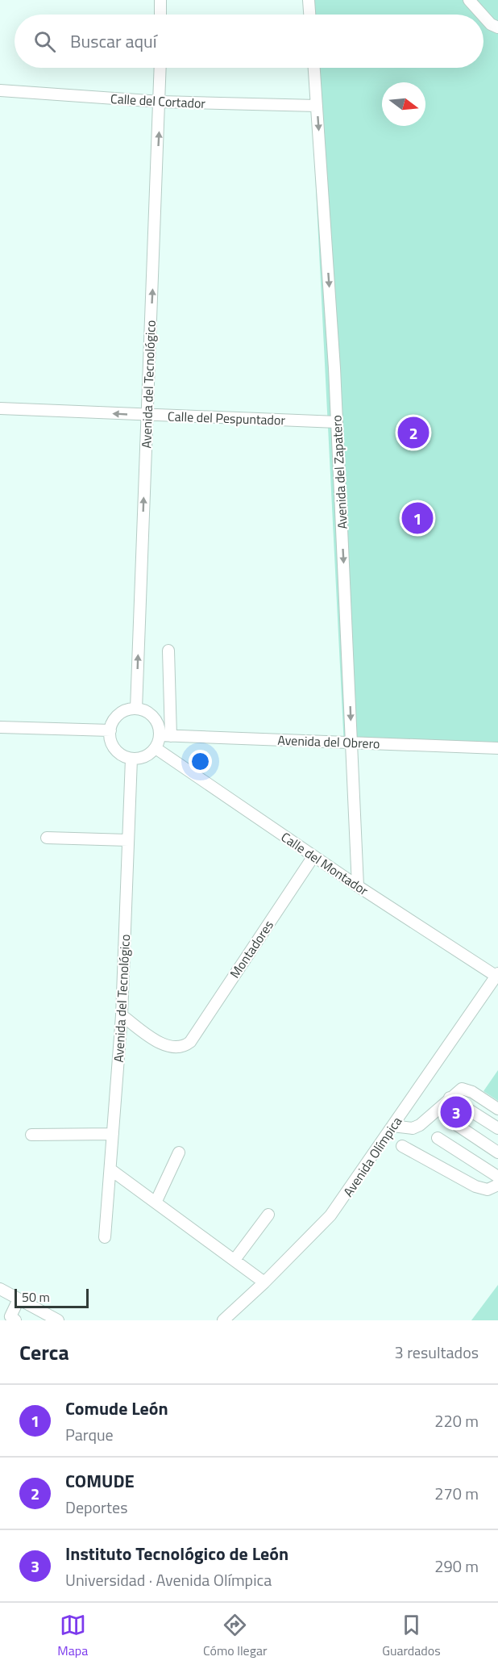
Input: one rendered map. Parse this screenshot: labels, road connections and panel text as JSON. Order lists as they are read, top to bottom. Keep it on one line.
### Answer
{"streets":{"street":["Calle del Cortador","Avenida del Tecnológico","Calle del Pespuntador","Avenida del Zapatero","Avenida del Obrero","Calle del Montador","Montadores","Avenida Olímpica"]},"crossings":[["Calle del Cortador","Avenida del Tecnológico"],["Calle del Cortador","Avenida del Zapatero"],["Avenida del Tecnológico","Calle del Pespuntador"],["Avenida del Tecnológico","Avenida del Obrero"],["Avenida del Tecnológico","Calle del Montador"],["Avenida del Tecnológico","Montadores"],["Calle del Pespuntador","Avenida del Zapatero"],["Avenida del Zapatero","Avenida del Obrero"],["Avenida del Zapatero","Calle del Montador"],["Avenida del Obrero","Calle del Montador"],["Calle del Montador","Montadores"],["Calle del Montador","Avenida Olímpica"]],"one_way":["Avenida del Tecnológico","Calle del Pespuntador","Avenida del Zapatero"],"scale_bar":"50 m","north":"right","page":{"search":"Buscar aquí","pins":["2","1","3"],"scale":"50 m","heading":["Cerca","3 resultados"],"list":[{"mark":"1","name":"Comude León","note":"Parque","value":"220 m"},{"mark":"2","name":"COMUDE","note":"Deportes","value":"270 m"},{"mark":"3","name":"Instituto Tecnológico de León","note":"Universidad · Avenida Olímpica","value":"290 m"}],"nav":["Mapa","Cómo llegar","Guardados"]}}
